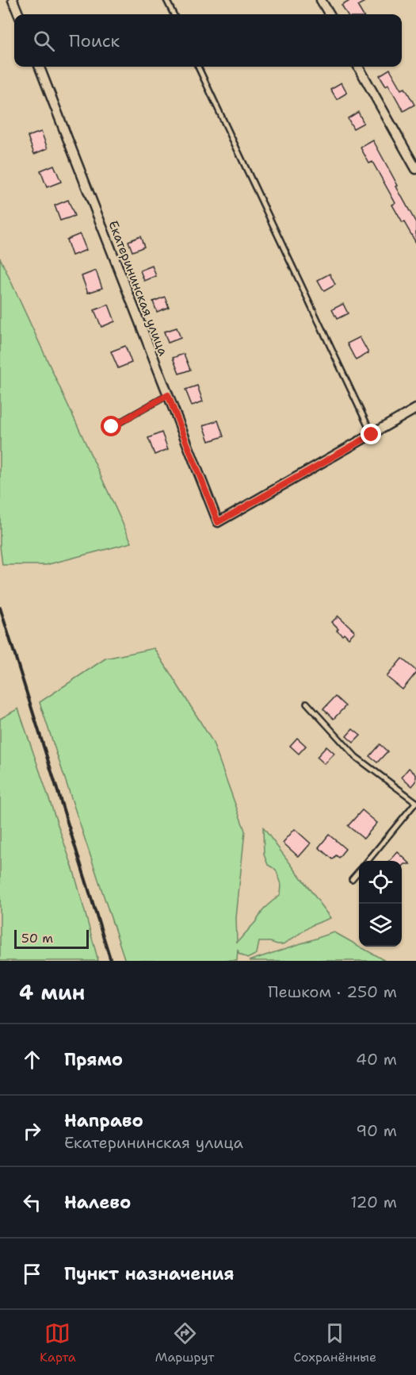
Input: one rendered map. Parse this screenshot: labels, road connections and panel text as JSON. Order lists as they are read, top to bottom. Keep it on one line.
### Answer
{"streets":{"street":["Екатерининская улица"]},"scale_bar":"50 m","page":{"search":"Поиск","scale":"50 m","heading":["4 мин","Пешком · 250 m"],"list":[["Прямо","40 m"],["Направо","Екатерининская улица","90 m"],["Налево","120 m"],"Пункт назначения"],"nav":["Карта","Маршрут","Сохранённые"]}}
